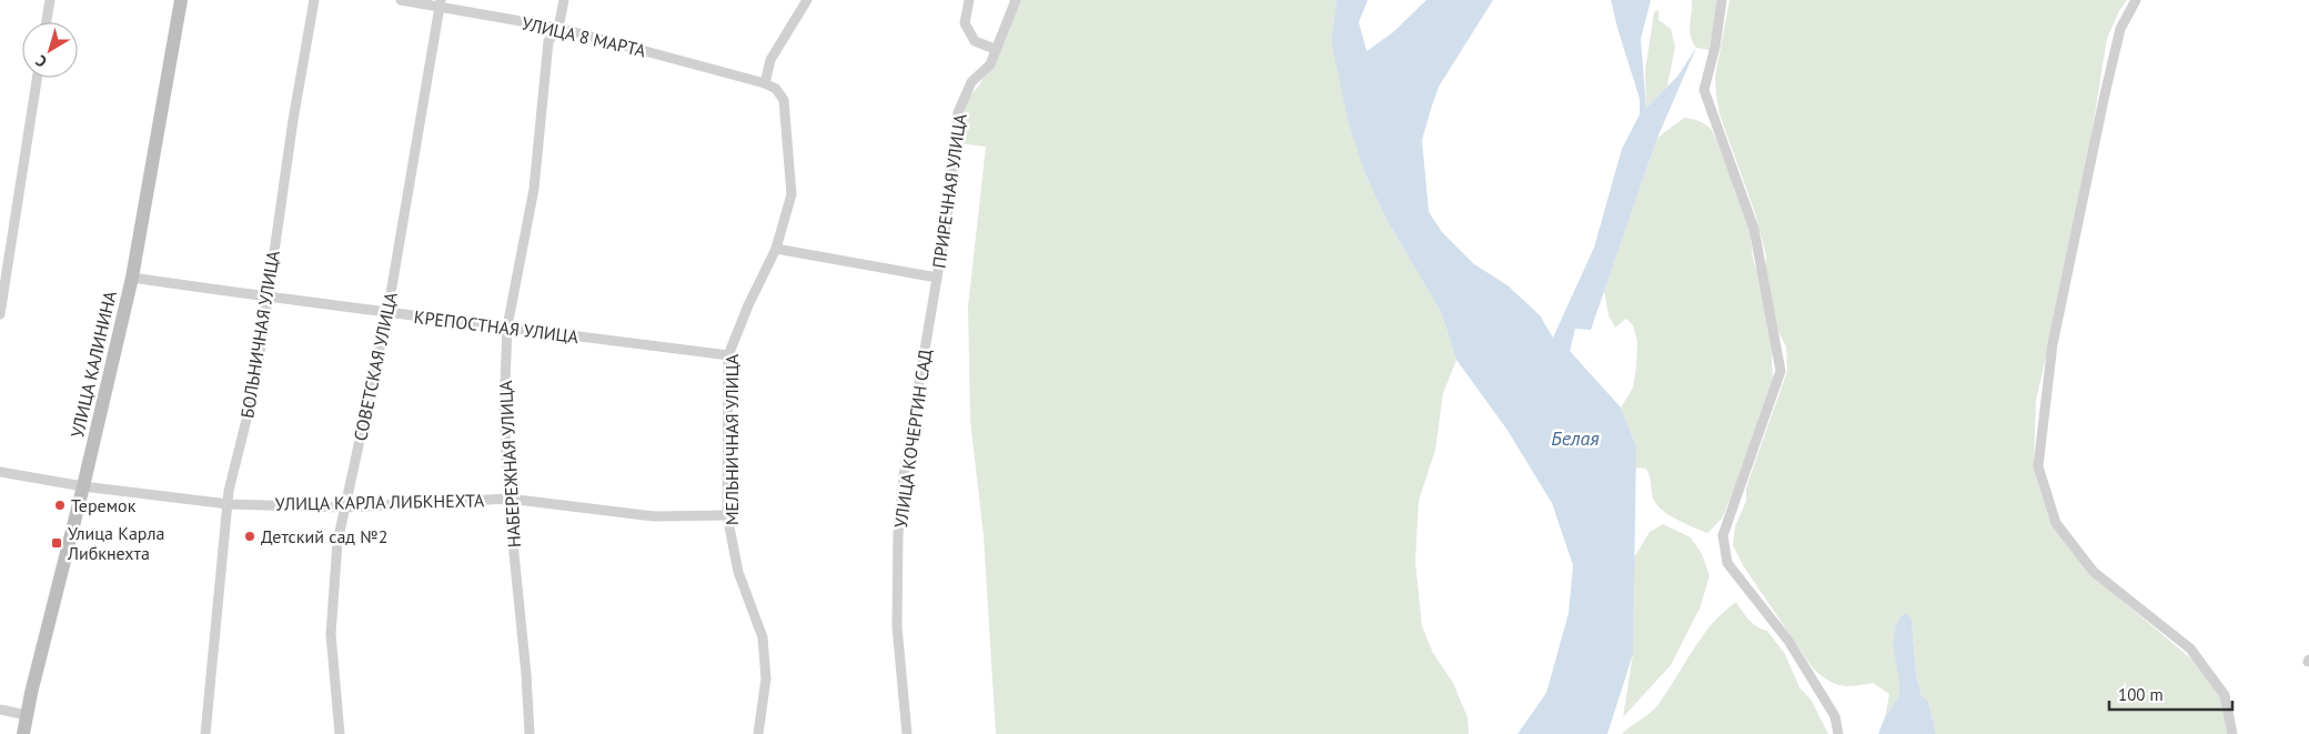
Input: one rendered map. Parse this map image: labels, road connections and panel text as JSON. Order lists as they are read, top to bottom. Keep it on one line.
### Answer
{"streets":{"street":["УЛИЦА 8 МАРТА","ПРИРЕЧНАЯ УЛИЦА","КРЕПОСТНАЯ УЛИЦА","БОЛЬНИЧНАЯ УЛИЦА","УЛИЦА КАЛИНИНА","СОВЕТСКАЯ УЛИЦА","УЛИЦА КОЧЕРГИН САД","МЕЛЬНИЧНАЯ УЛИЦА","НАБЕРЕЖНАЯ УЛИЦА","УЛИЦА КАРЛА ЛИБКНЕХТА"]},"crossings":[["УЛИЦА 8 МАРТА","СОВЕТСКАЯ УЛИЦА"],["УЛИЦА 8 МАРТА","МЕЛЬНИЧНАЯ УЛИЦА"],["УЛИЦА 8 МАРТА","НАБЕРЕЖНАЯ УЛИЦА"],["ПРИРЕЧНАЯ УЛИЦА","УЛИЦА КОЧЕРГИН САД"],["КРЕПОСТНАЯ УЛИЦА","БОЛЬНИЧНАЯ УЛИЦА"],["КРЕПОСТНАЯ УЛИЦА","УЛИЦА КАЛИНИНА"],["КРЕПОСТНАЯ УЛИЦА","СОВЕТСКАЯ УЛИЦА"],["КРЕПОСТНАЯ УЛИЦА","МЕЛЬНИЧНАЯ УЛИЦА"],["КРЕПОСТНАЯ УЛИЦА","НАБЕРЕЖНАЯ УЛИЦА"],["БОЛЬНИЧНАЯ УЛИЦА","УЛИЦА КАРЛА ЛИБКНЕХТА"],["УЛИЦА КАЛИНИНА","УЛИЦА КАРЛА ЛИБКНЕХТА"],["СОВЕТСКАЯ УЛИЦА","УЛИЦА КАРЛА ЛИБКНЕХТА"],["МЕЛЬНИЧНАЯ УЛИЦА","УЛИЦА КАРЛА ЛИБКНЕХТА"],["НАБЕРЕЖНАЯ УЛИЦА","УЛИЦА КАРЛА ЛИБКНЕХТА"]],"water":["Белая"],"places":{"other":["Теремок","Детский сад №2"],"transit":["Улица Карла Либкнехта"]},"scale_bar":"100 m","north":"bottom left"}
